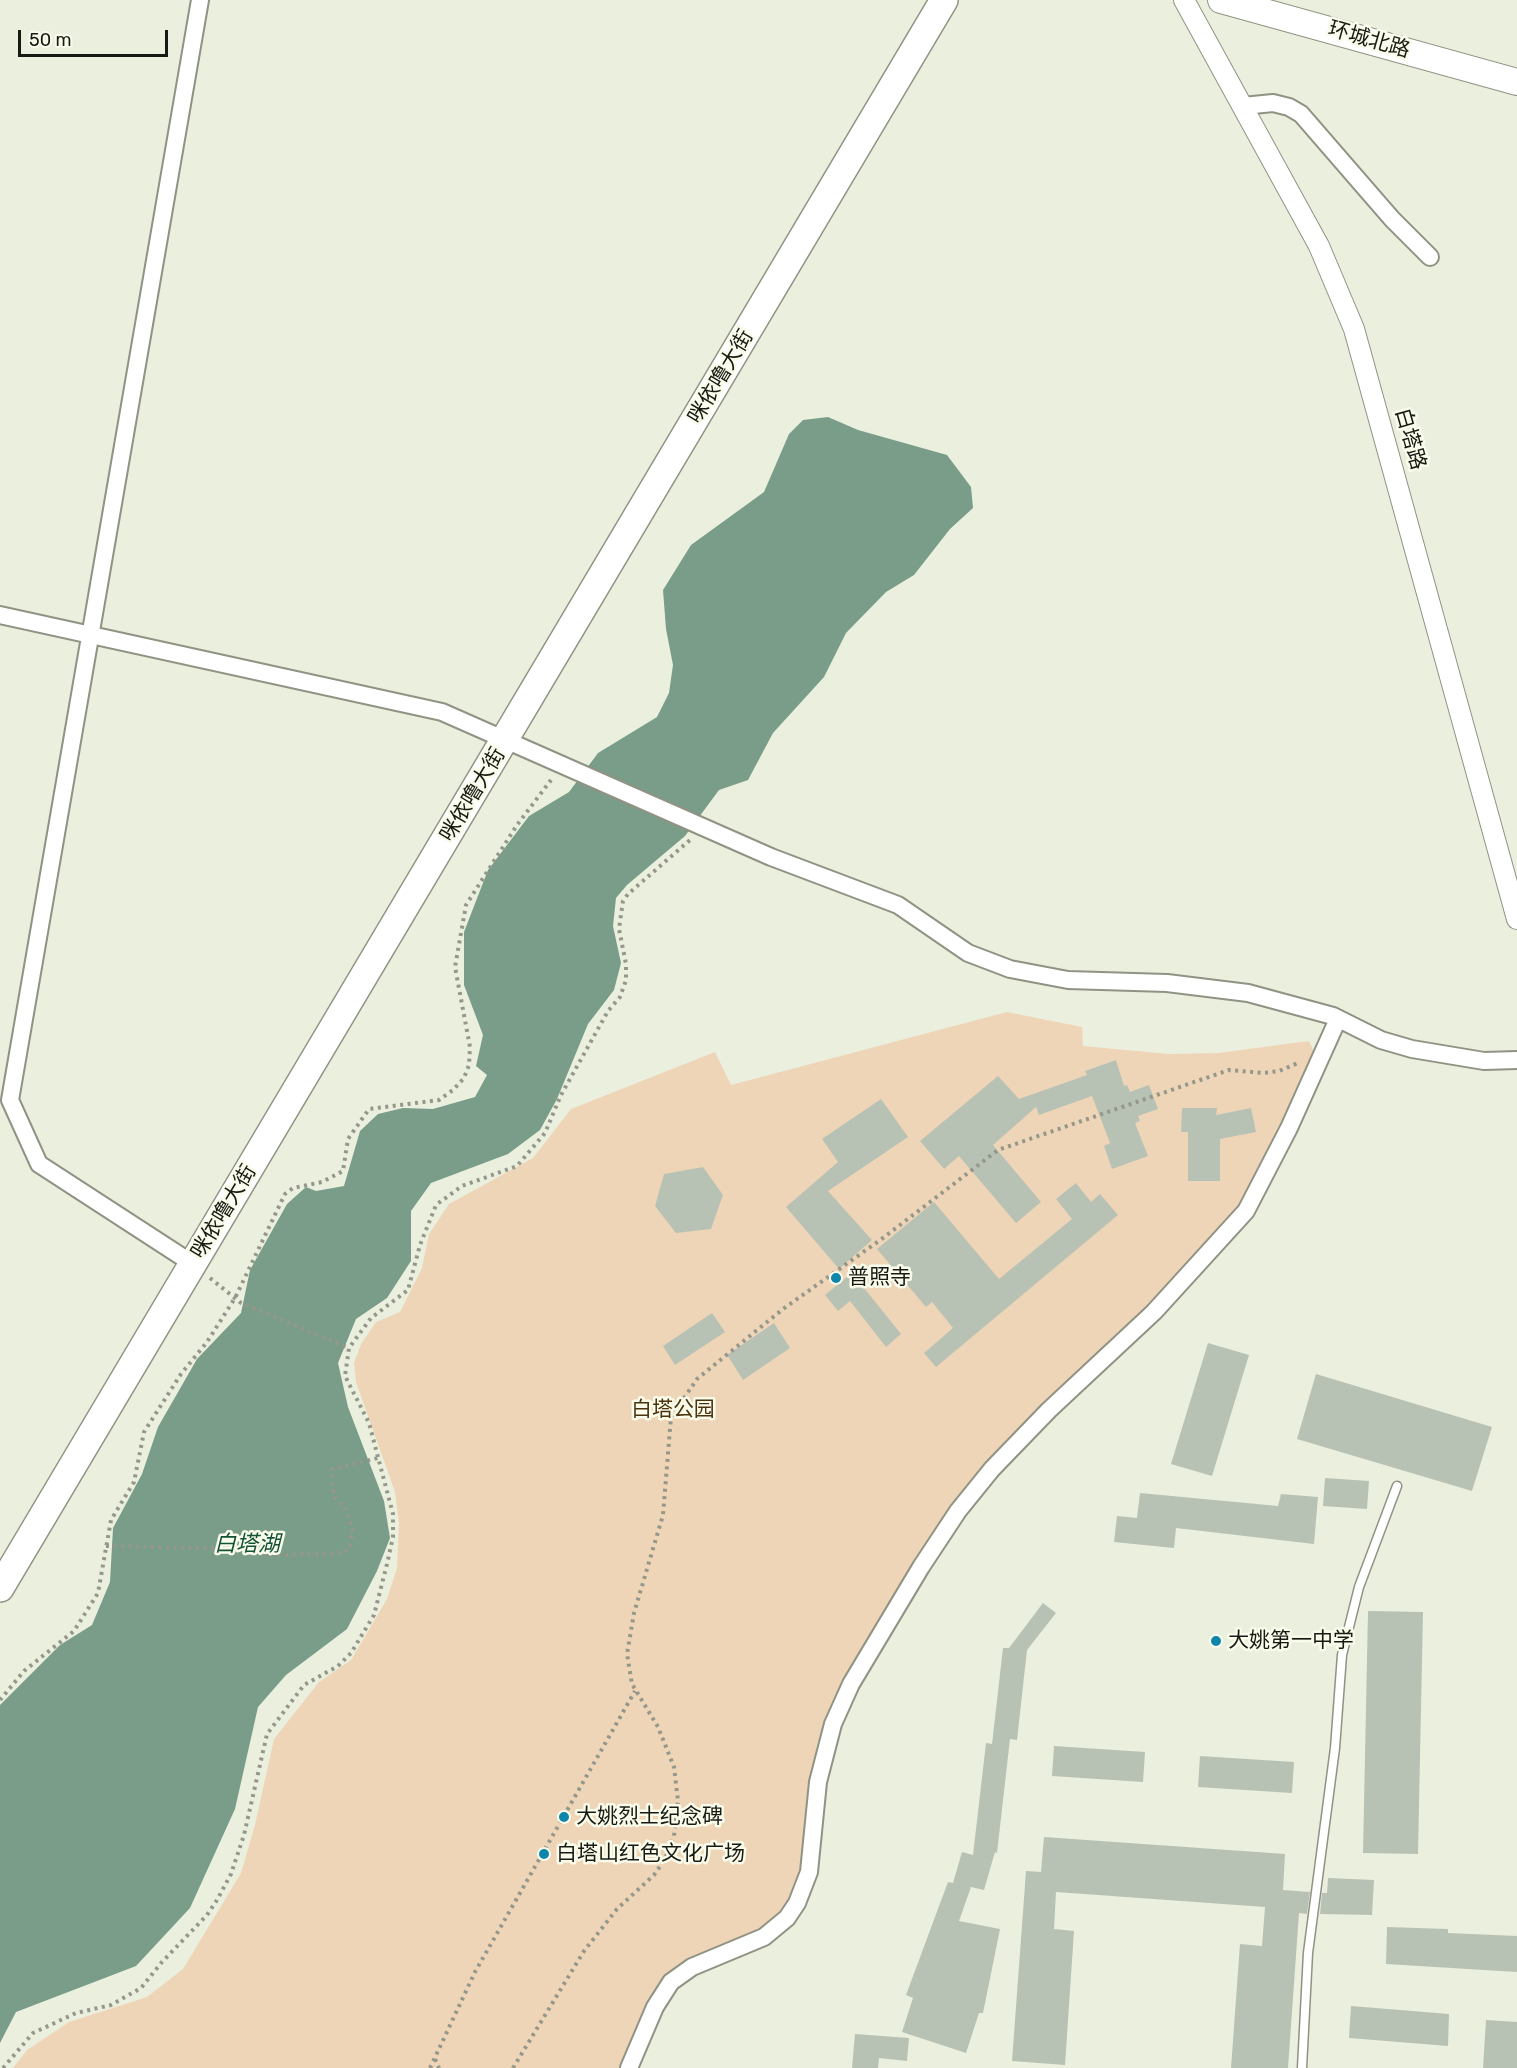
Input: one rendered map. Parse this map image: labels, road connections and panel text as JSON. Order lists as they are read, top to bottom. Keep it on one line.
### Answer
{"streets":{"highway":["咪依噜大街"],"main road":["环城北路"],"street":["白塔路"]},"water":["白塔湖"],"parks":["白塔公园"],"places":["普照寺","大姚第一中学","大姚烈士纪念碑","白塔山红色文化广场"],"scale_bar":"50 m"}
